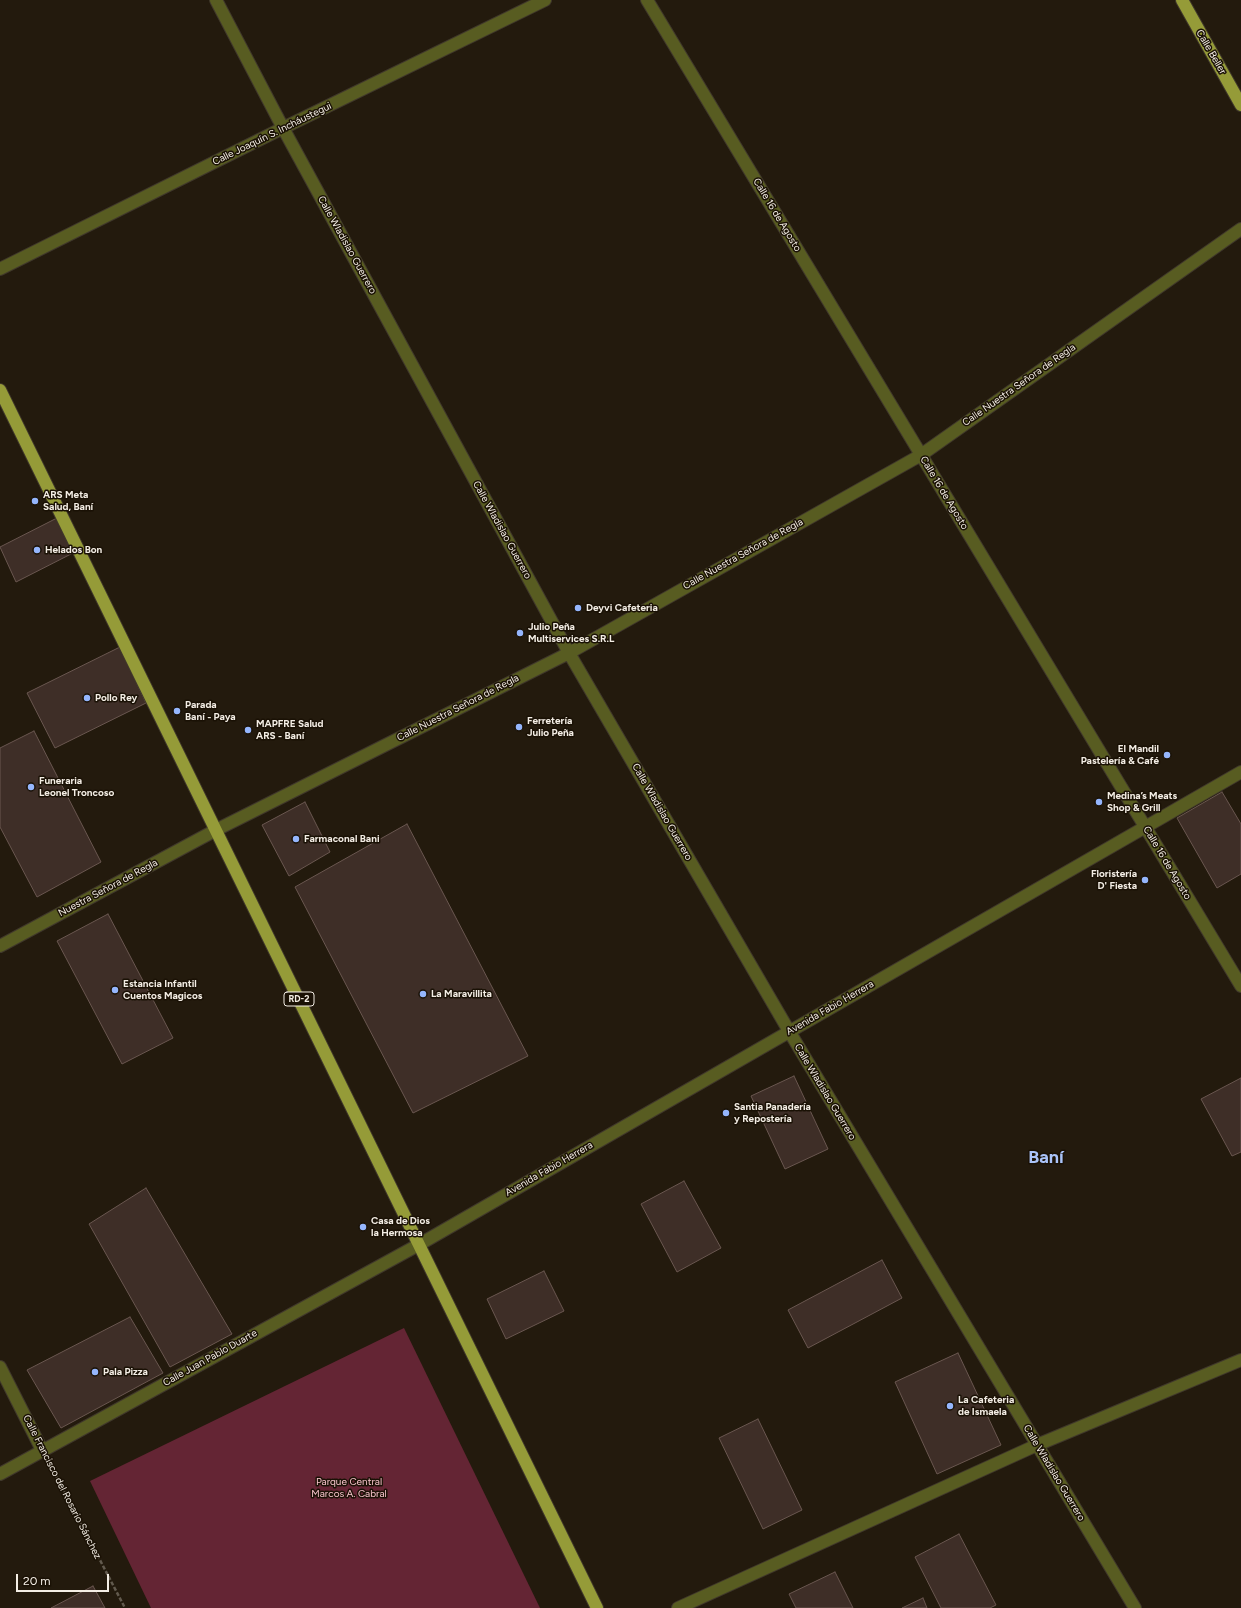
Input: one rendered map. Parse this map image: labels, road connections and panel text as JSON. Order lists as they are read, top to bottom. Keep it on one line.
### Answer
{"streets":{"main road":["Calle Beller","RD-2"],"street":["Calle Joaquín S. Incháustegui","Calle 16 de Agosto","Calle Wladislao Guerrero","Calle Nuestra Señora de Regla","Nuestra Señora de Regla","Avenida Fabio Herrera","Calle Juan Pablo Duarte","Calle Francisco del Rosario Sánchez"]},"crossings":[["Calle Joaquín S. Incháustegui","Calle Wladislao Guerrero"],["Calle 16 de Agosto","Calle Nuestra Señora de Regla"],["Calle 16 de Agosto","Avenida Fabio Herrera"],["Calle Wladislao Guerrero","Calle Nuestra Señora de Regla"],["Calle Wladislao Guerrero","Avenida Fabio Herrera"],["Calle Nuestra Señora de Regla","Nuestra Señora de Regla"],["Calle Nuestra Señora de Regla","RD-2"],["Nuestra Señora de Regla","RD-2"],["RD-2","Avenida Fabio Herrera"],["RD-2","Calle Juan Pablo Duarte"],["Avenida Fabio Herrera","Calle Juan Pablo Duarte"],["Calle Juan Pablo Duarte","Calle Francisco del Rosario Sánchez"]],"districts":["Baní"],"parks":["Parque Central Marcos A. Cabral"],"places":["ARS Meta Salud, Baní","Helados Bon","Deyvi Cafeteria","Julio Peña Multiservices S.R.L","Pollo Rey","Parada Baní - Paya","Ferretería Julio Peña","MAPFRE Salud ARS - Baní","El Mandil Pastelería & Café","Funeraria Leonel Troncoso","Medina’s Meats Shop & Grill","Farmaconal Bani","Floristería D' Fiesta","Estancia Infantil Cuentos Magicos","La Maravillita","Santia Panadería y Repostería","Casa de Dios la Hermosa","Pala Pizza","La Cafeteria de Ismaela"],"scale_bar":"20 m"}
